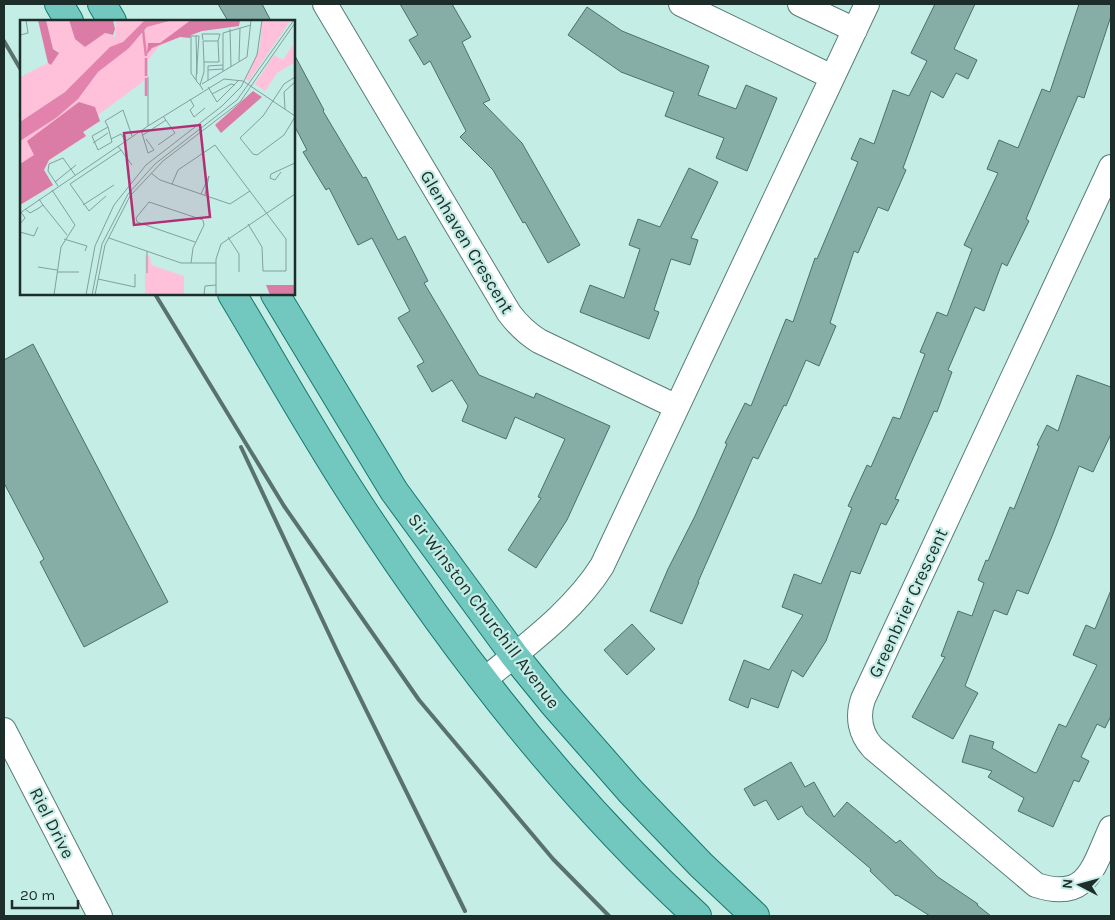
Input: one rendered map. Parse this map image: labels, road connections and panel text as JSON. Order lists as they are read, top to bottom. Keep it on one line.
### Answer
{"streets":{"main road":["Sir Winston Churchill Avenue"],"street":["Glenhaven Crescent","Greenbrier Crescent","Riel Drive"]},"scale_bar":"20 m","north":"left"}
